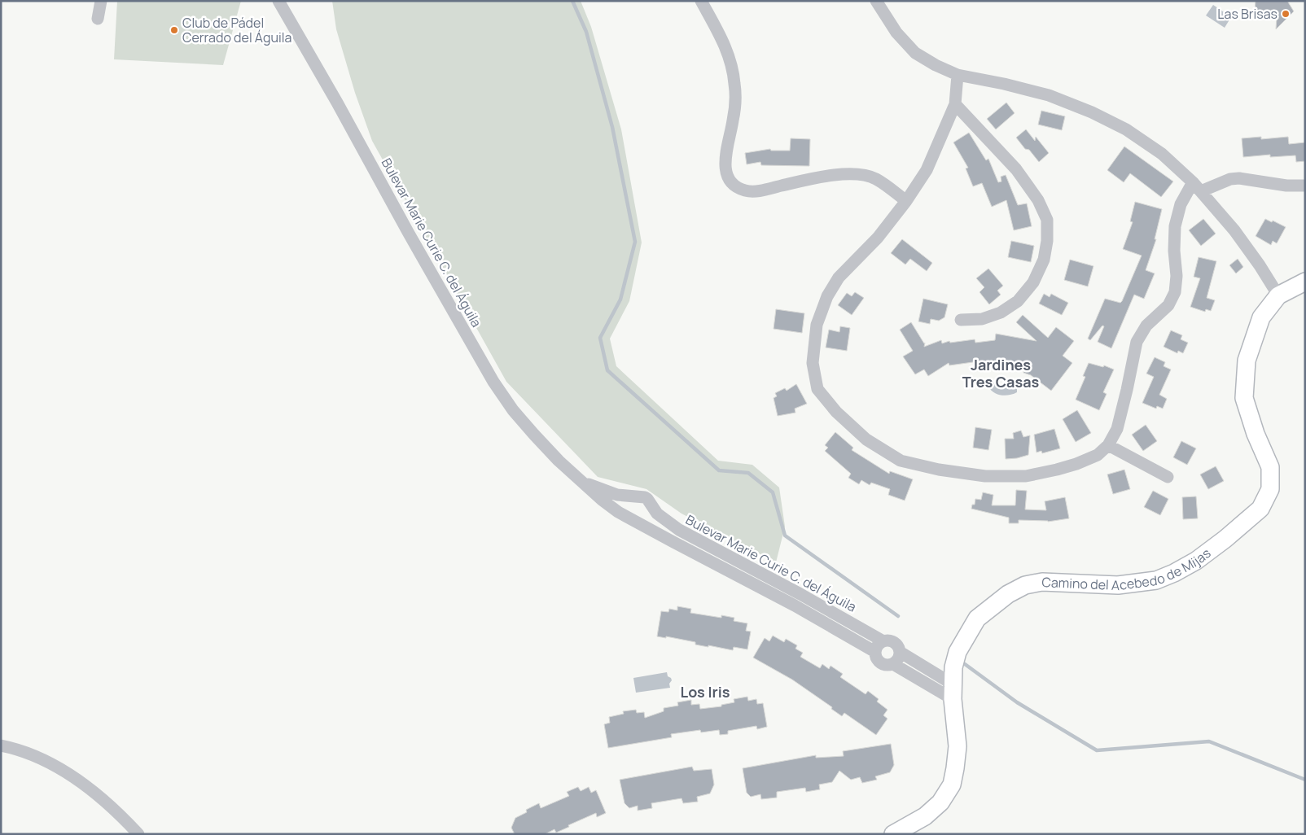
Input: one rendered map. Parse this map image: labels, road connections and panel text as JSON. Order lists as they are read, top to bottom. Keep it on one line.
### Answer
{"streets":{"street":["Bulevar Marie Curie C. del Águila","Camino del Acebedo de Mijas"]},"districts":["Jardines Tres Casas","Los Iris"],"places":["Las Brisas","Club de Pádel Cerrado del Águila"]}
